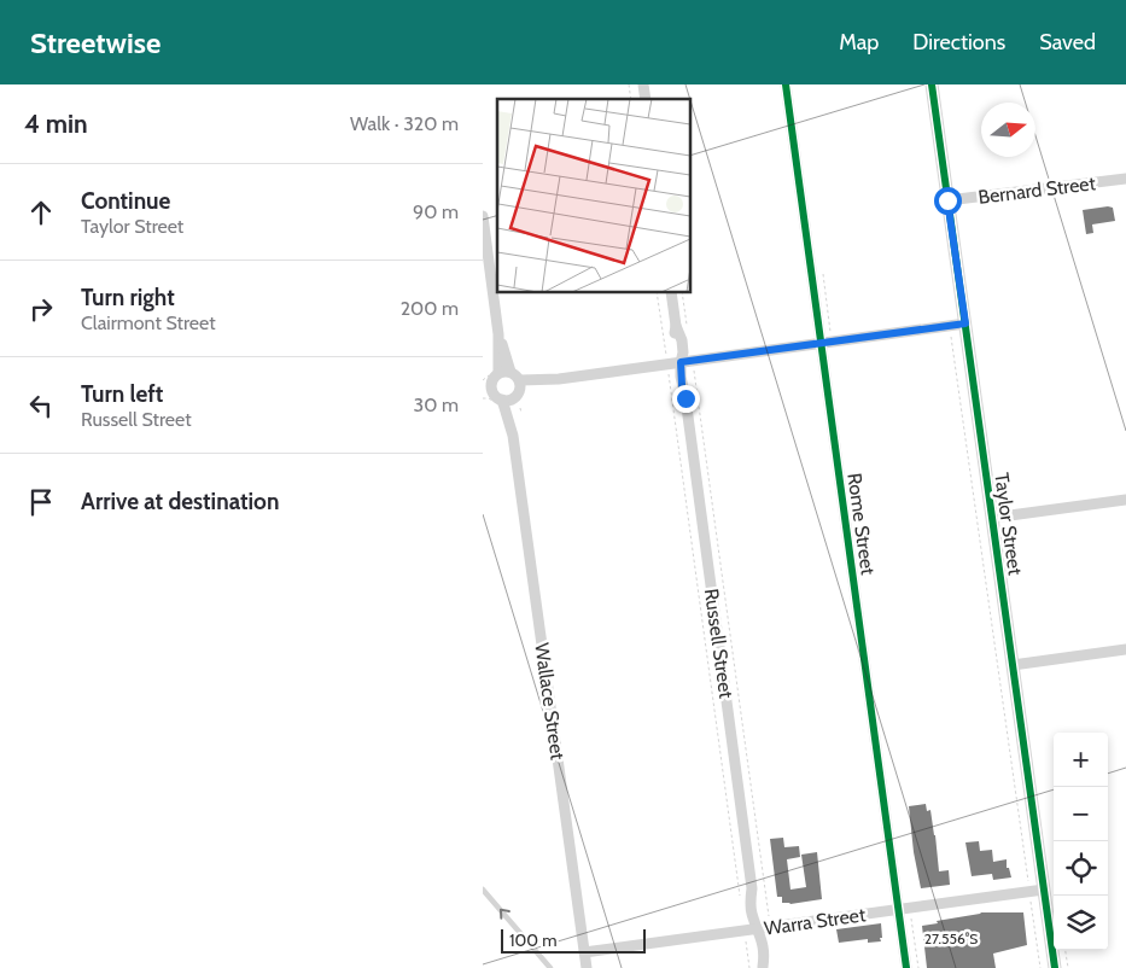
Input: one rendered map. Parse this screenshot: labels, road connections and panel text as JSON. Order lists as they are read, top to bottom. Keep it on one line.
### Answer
{"streets":{"street":["Bernard Street","Rome Street","Taylor Street","Russell Street","Wallace Street","Warra Street"]},"crossings":[["Bernard Street","Taylor Street"],["Rome Street","Warra Street"],["Taylor Street","Warra Street"],["Russell Street","Warra Street"],["Wallace Street","Warra Street"]],"scale_bar":"100 m","north":"right","page":{"header":"Streetwise","nav":["Map","Directions","Saved"],"heading":["4 min","Walk · 320 m"],"list":[["Continue","Taylor Street","90 m"],["Turn right","Clairmont Street","200 m"],["Turn left","Russell Street","30 m"],"Arrive at destination"],"map_buttons":["+","−"],"scale":"100 m"},"coordinates":["27.556°S"]}
